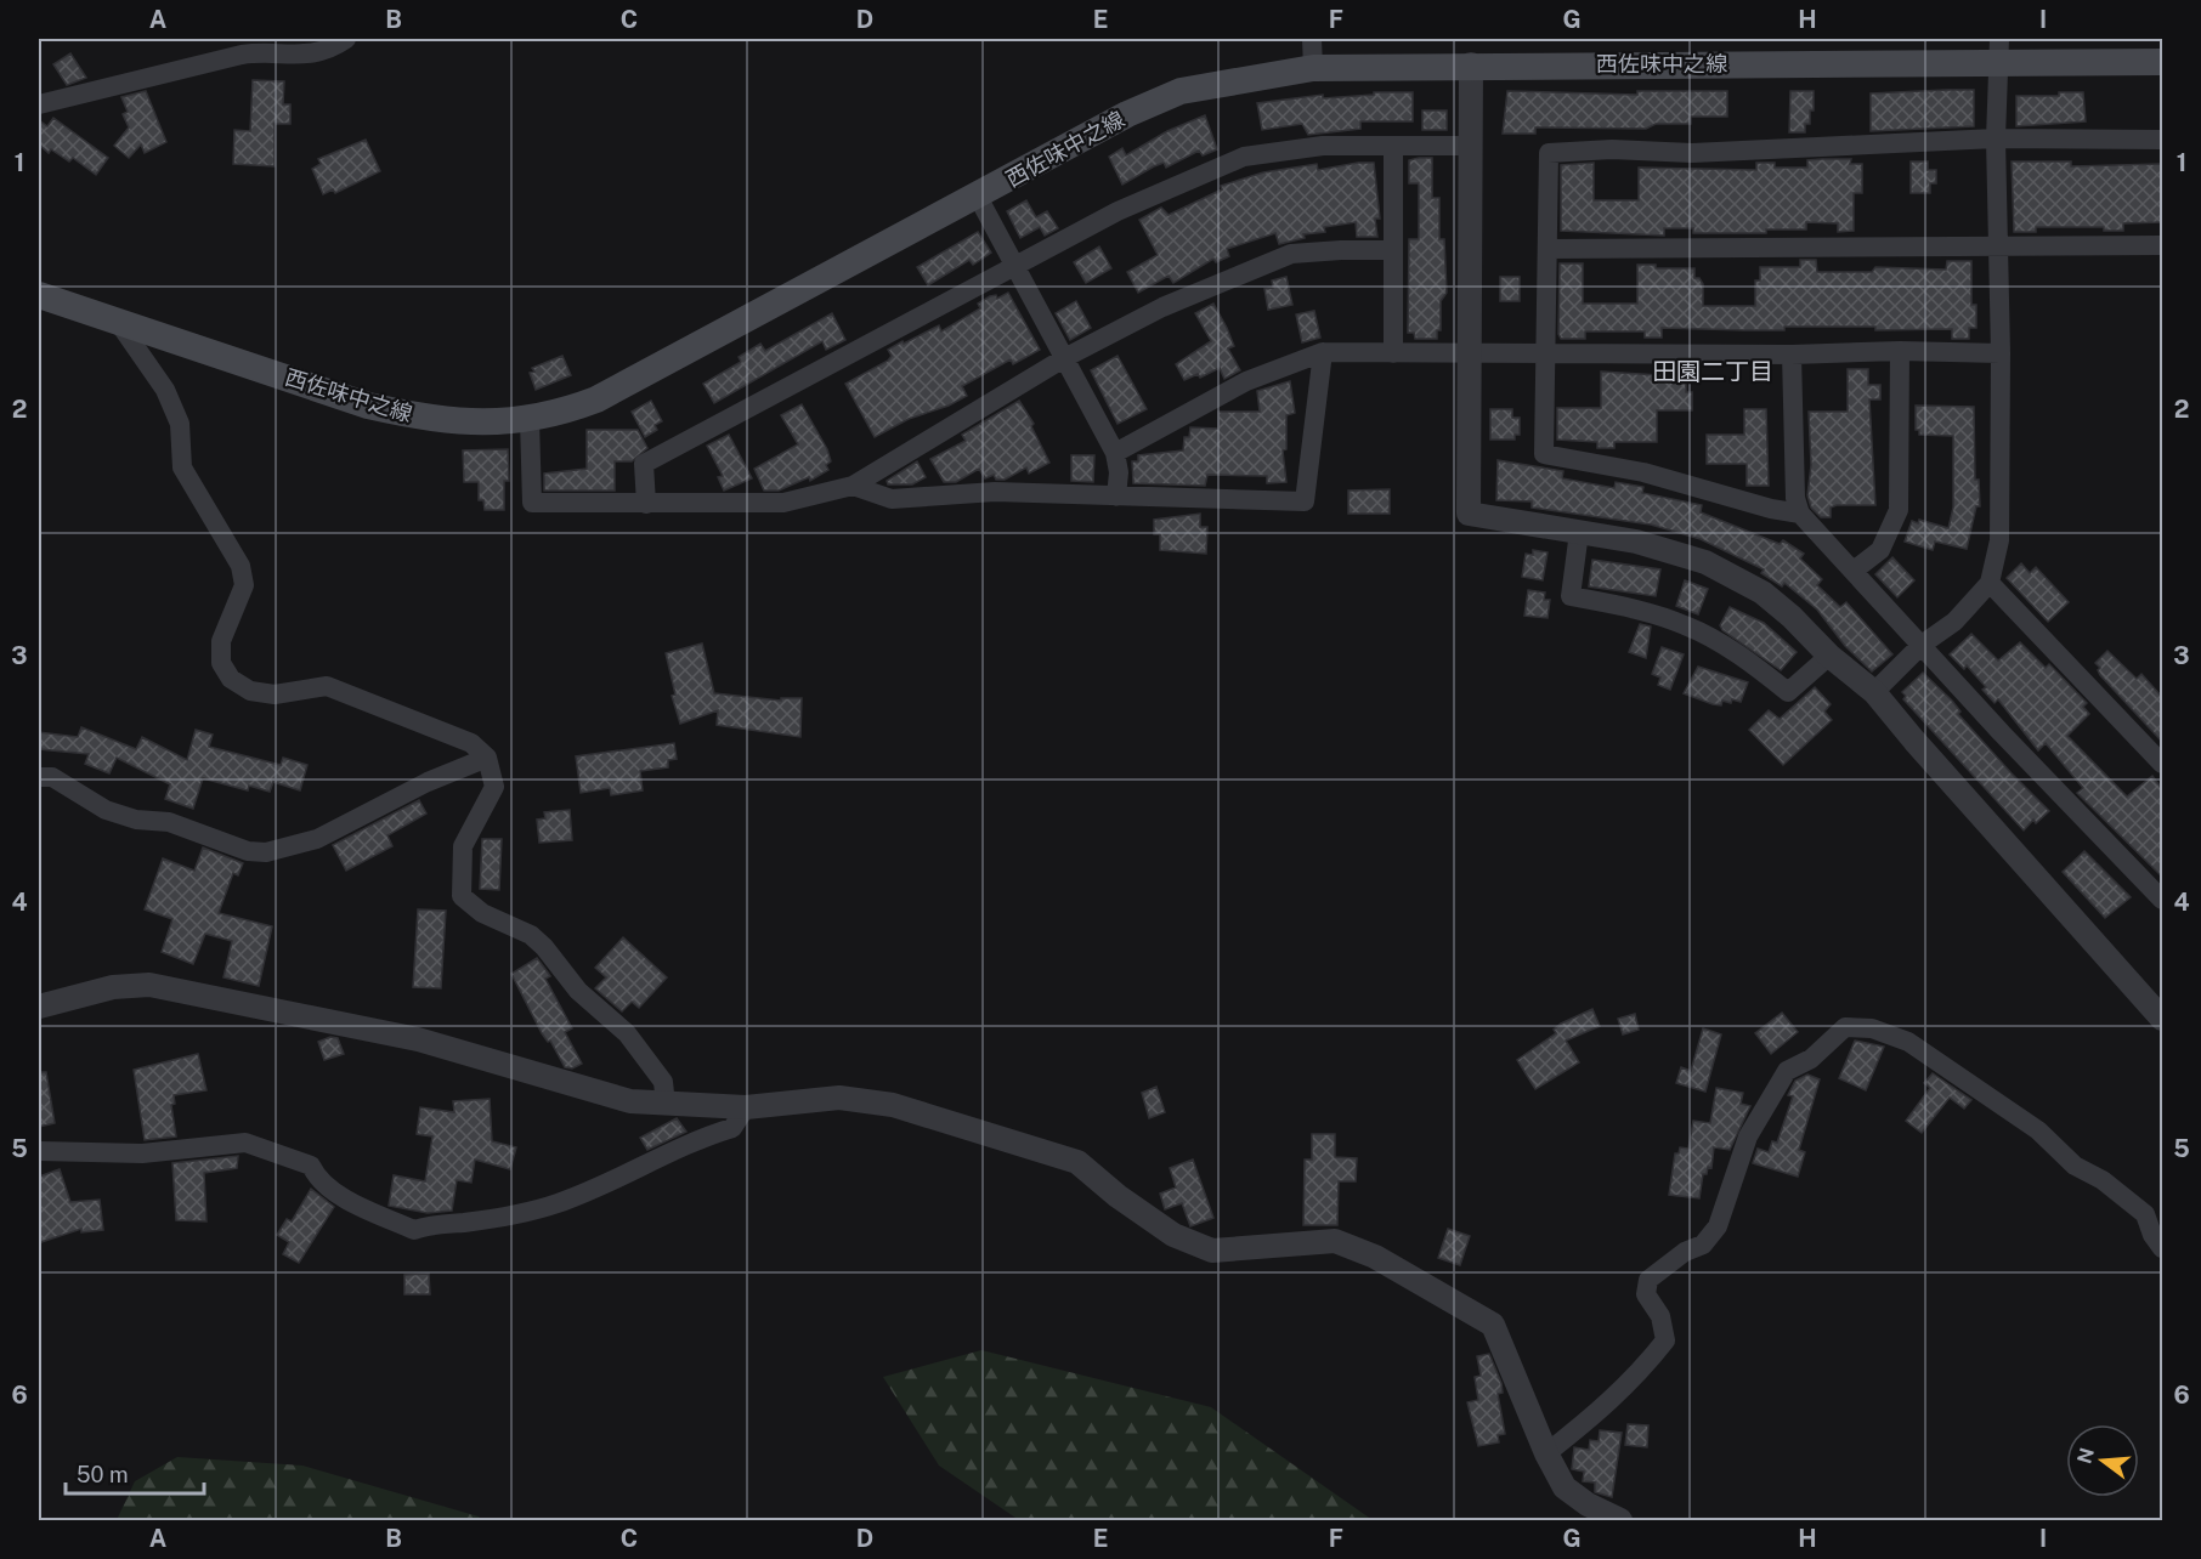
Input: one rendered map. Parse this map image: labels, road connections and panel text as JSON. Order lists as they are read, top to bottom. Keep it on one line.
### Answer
{"streets":{"main road":["西佐味中之線"]},"districts":["田園二丁目"],"scale_bar":"50 m","north":"left","grid":{"columns":["A","B","C","D","E","F","G","H","I"],"rows":["1","2","3","4","5","6"]}}
